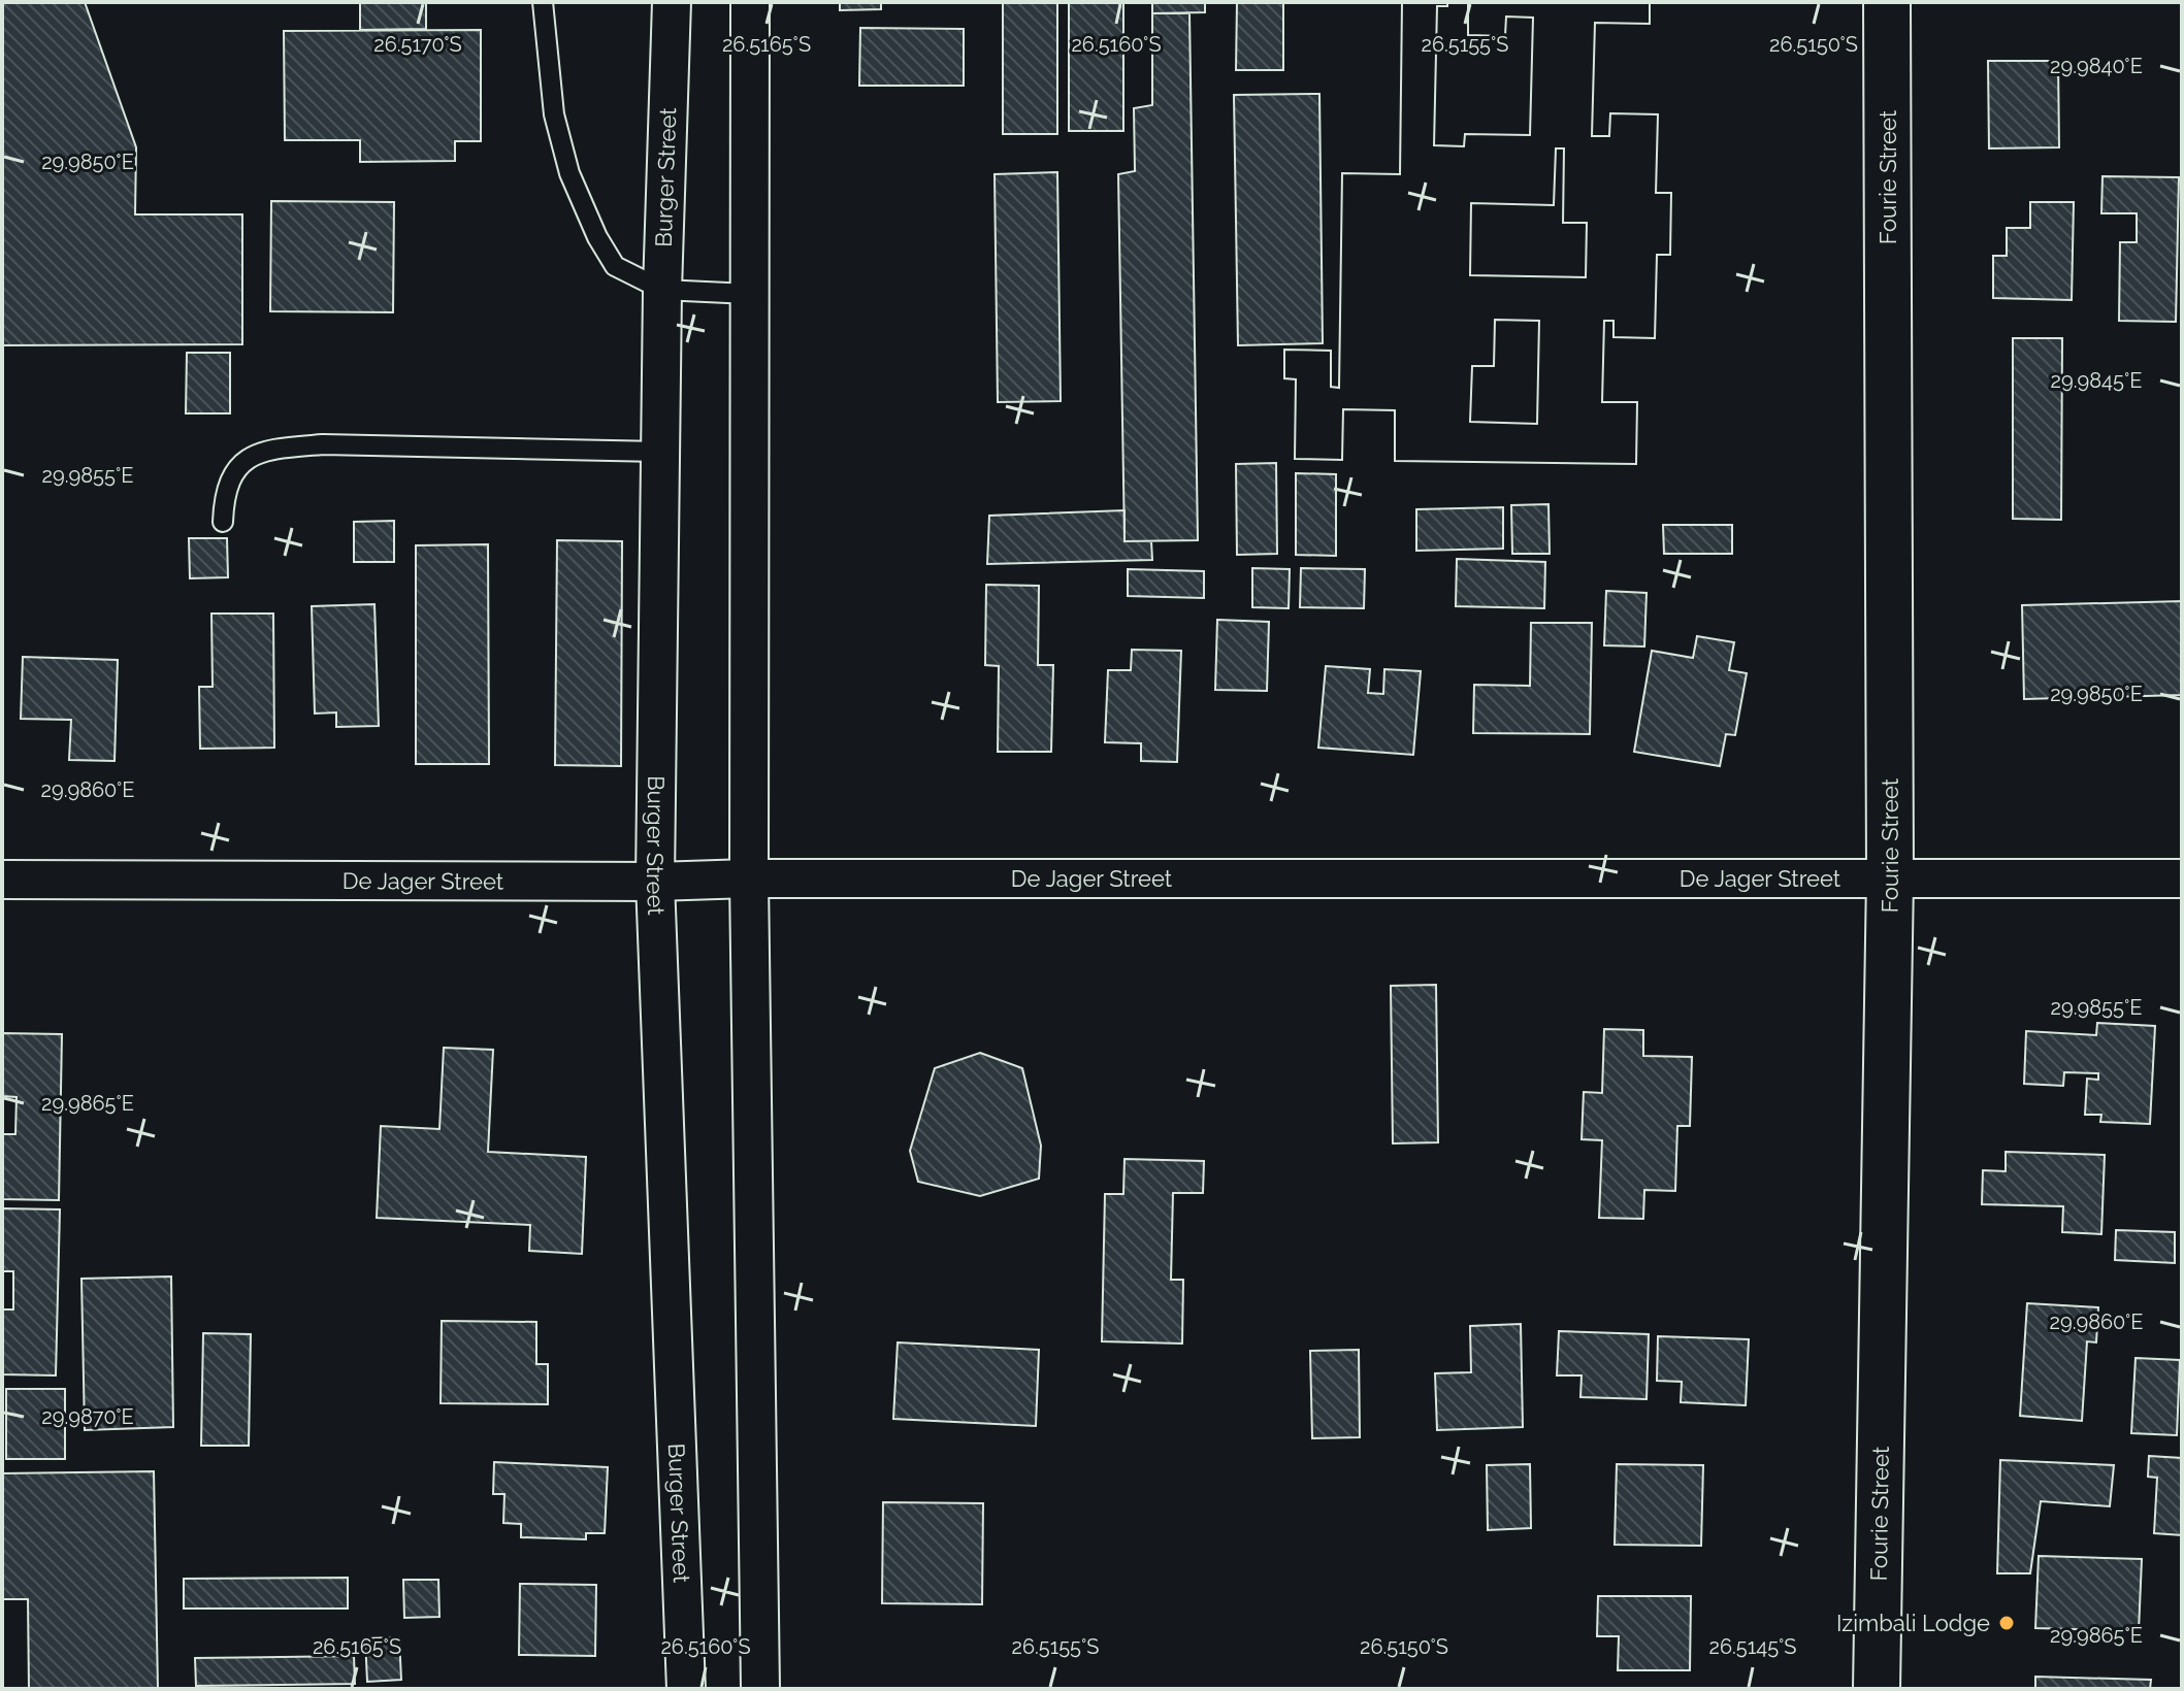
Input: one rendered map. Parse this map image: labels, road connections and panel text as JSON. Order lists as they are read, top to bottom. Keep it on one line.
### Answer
{"streets":{"highway":["Fourie Street"],"street":["Burger Street","De Jager Street"]},"crossings":[["Burger Street","De Jager Street"],["Fourie Street","De Jager Street"]],"places":["Izimbali Lodge"],"coordinates":["26.5170°S","26.5165°S","26.5160°S","26.5155°S","26.5150°S","29.9840°E","29.9850°E","29.9845°E","29.9855°E","29.9860°E","29.9865°E","29.9870°E","26.5145°S"]}
